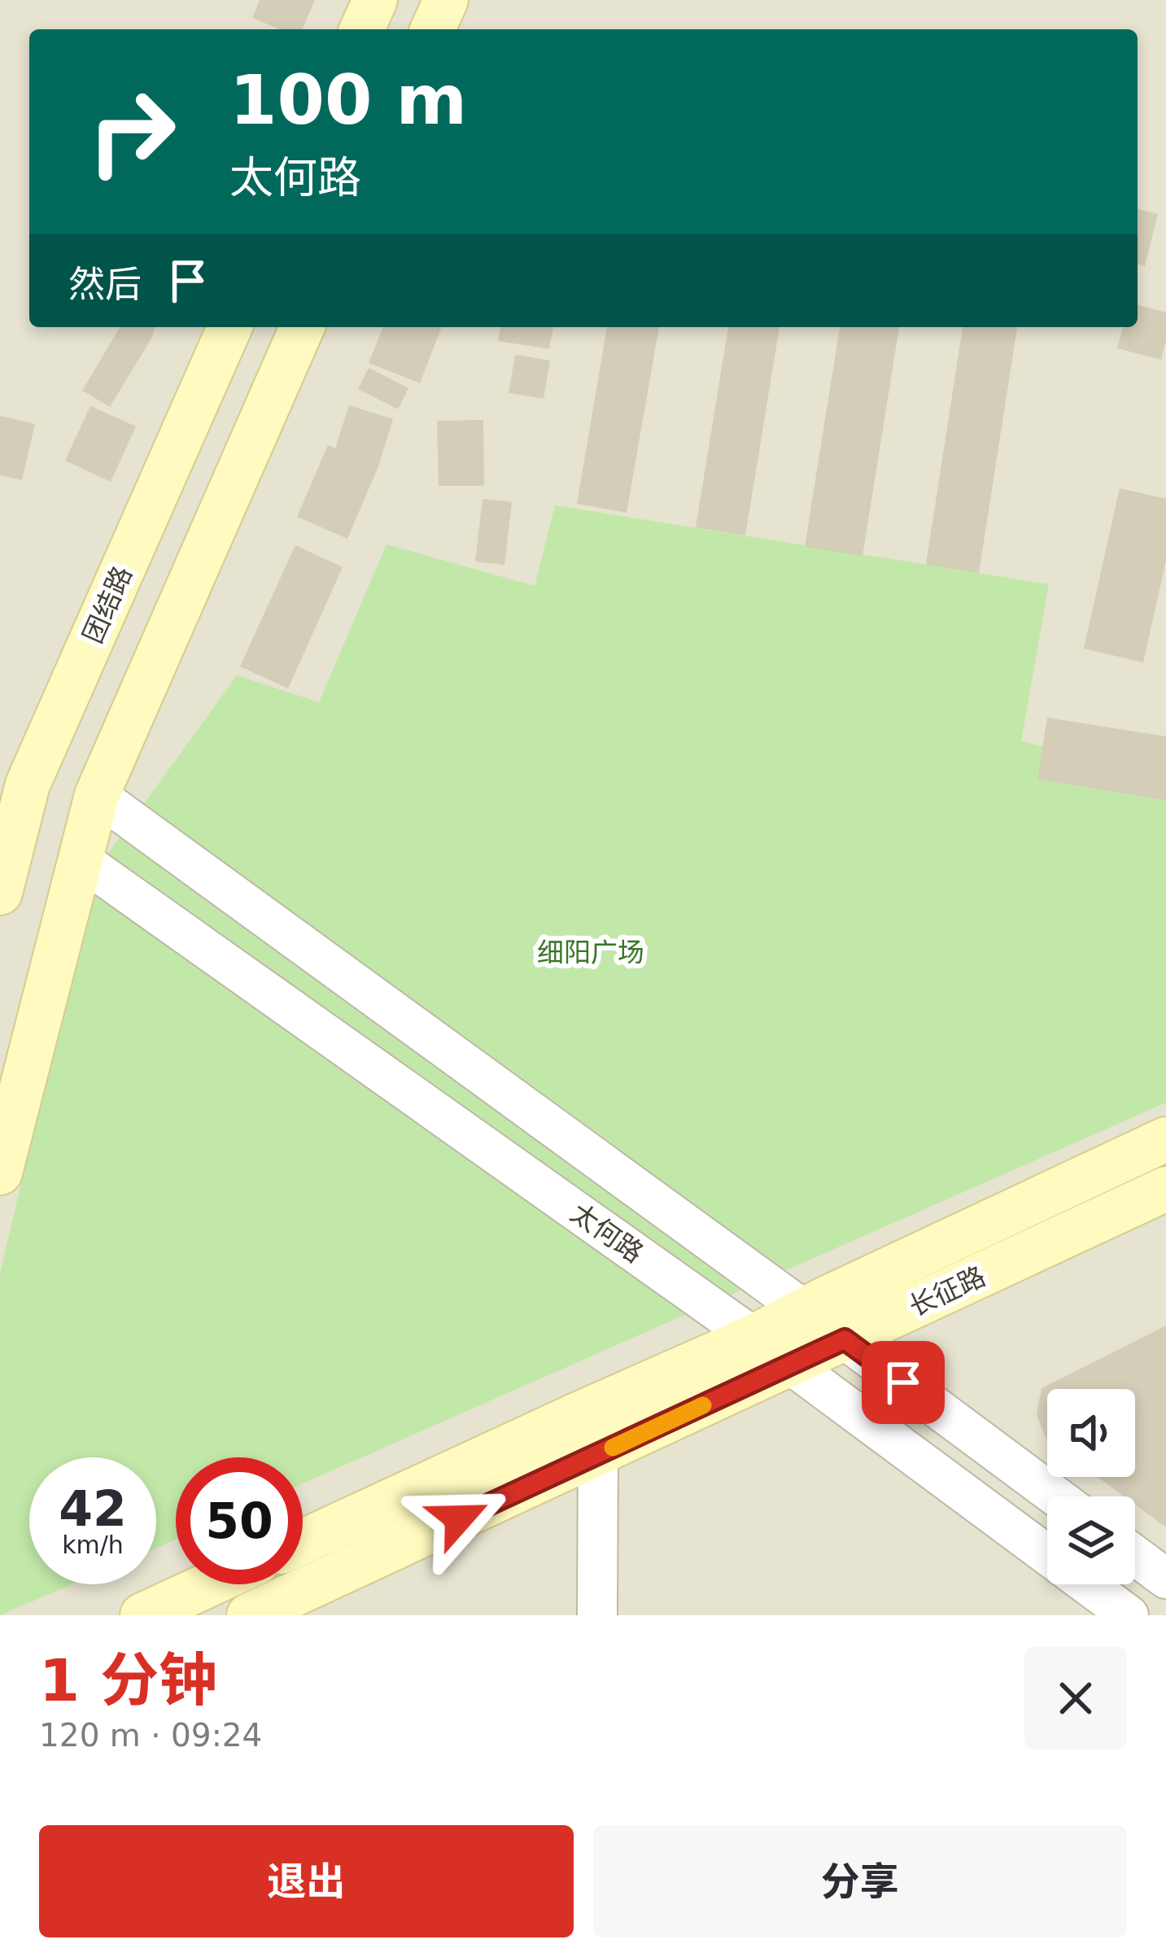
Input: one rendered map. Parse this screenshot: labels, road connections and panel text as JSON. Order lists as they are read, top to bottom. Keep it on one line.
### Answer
{"streets":{"main road":["团结路","长征路"],"street":["太何路"]},"crossings":[["太何路","长征路"]],"parks":["细阳广场"],"page":{"turn":["100 m","太何路"],"then":"然后","speed":"42 km/h","limit":"50","heading":["1 分钟","120 m · 09:24"],"buttons":["退出","分享"]}}
